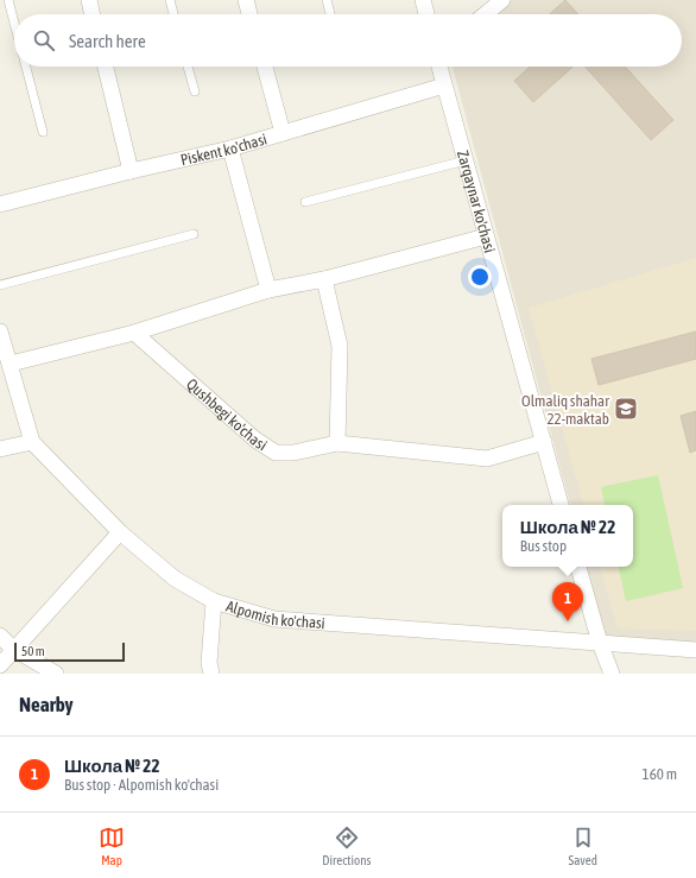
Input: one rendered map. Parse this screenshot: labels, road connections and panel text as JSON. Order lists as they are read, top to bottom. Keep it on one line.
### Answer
{"streets":{"street":["Piskent ko'chasi","Zarqaynar ko'chasi","Qushbegi ko'chasi","Alpomish ko'chasi"]},"crossings":[["Piskent ko'chasi","Zarqaynar ko'chasi"],["Zarqaynar ko'chasi","Qushbegi ko'chasi"]],"places":{"school or university":["Olmaliq shahar 22-maktab"]},"scale_bar":"50 m","page":{"search":"Search here","popup":["Школа № 22","Bus stop"],"pins":"1","scale":"50 m","heading":"Nearby","list":[{"mark":"1","name":"Школа № 22","note":"Bus stop · Alpomish ko'chasi","value":"160 m"}],"nav":["Map","Directions","Saved"]}}
